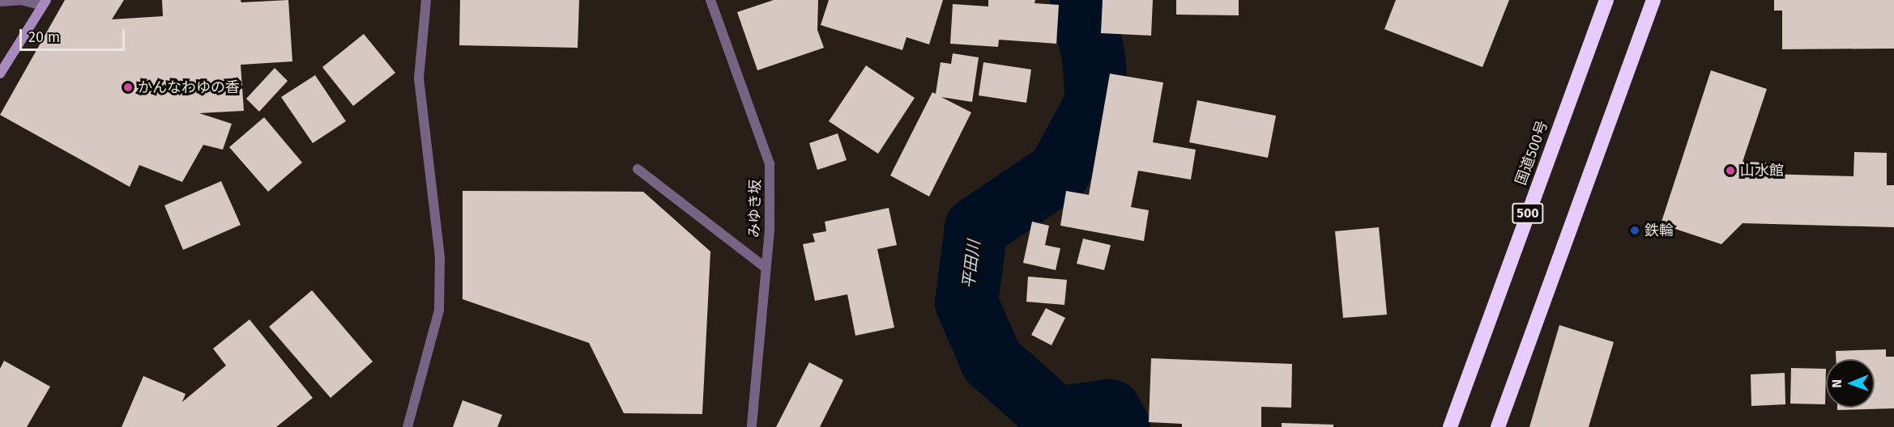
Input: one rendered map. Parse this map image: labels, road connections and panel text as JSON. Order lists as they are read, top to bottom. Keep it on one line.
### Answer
{"streets":{"highway":["国道500号","500"],"street":["みゆき坂"]},"water":["平田川"],"places":["かんなわゆの香","山水館","鉄輪"],"scale_bar":"20 m","north":"left"}
